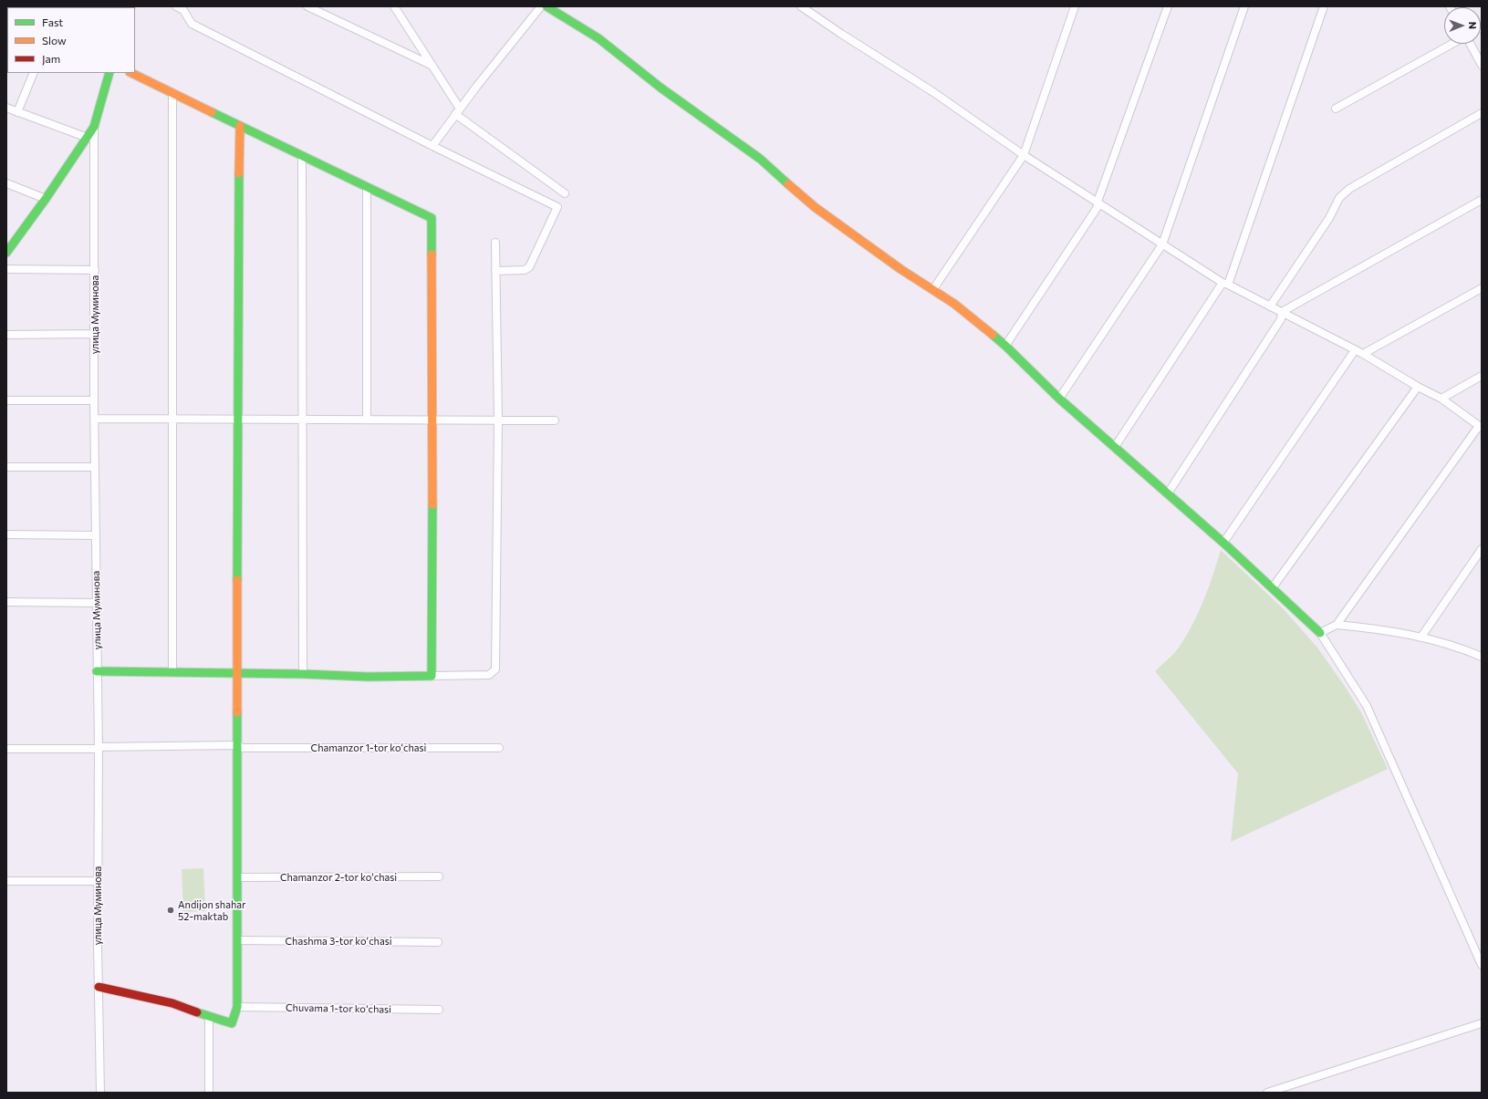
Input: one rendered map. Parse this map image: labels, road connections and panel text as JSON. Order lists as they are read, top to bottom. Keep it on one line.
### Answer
{"streets":{"street":["улица Муминова","Chamanzor 1-tor koʻchasi","Chamanzor 2-tor koʻchasi","Chashma 3-tor koʻchasi","Chuvama 1-tor koʻchasi"]},"crossings":[["улица Муминова","Chamanzor 1-tor koʻchasi"]],"places":["Andijon shahar 52-maktab"],"legend":["Fast","Slow","Jam"],"north":"right"}
